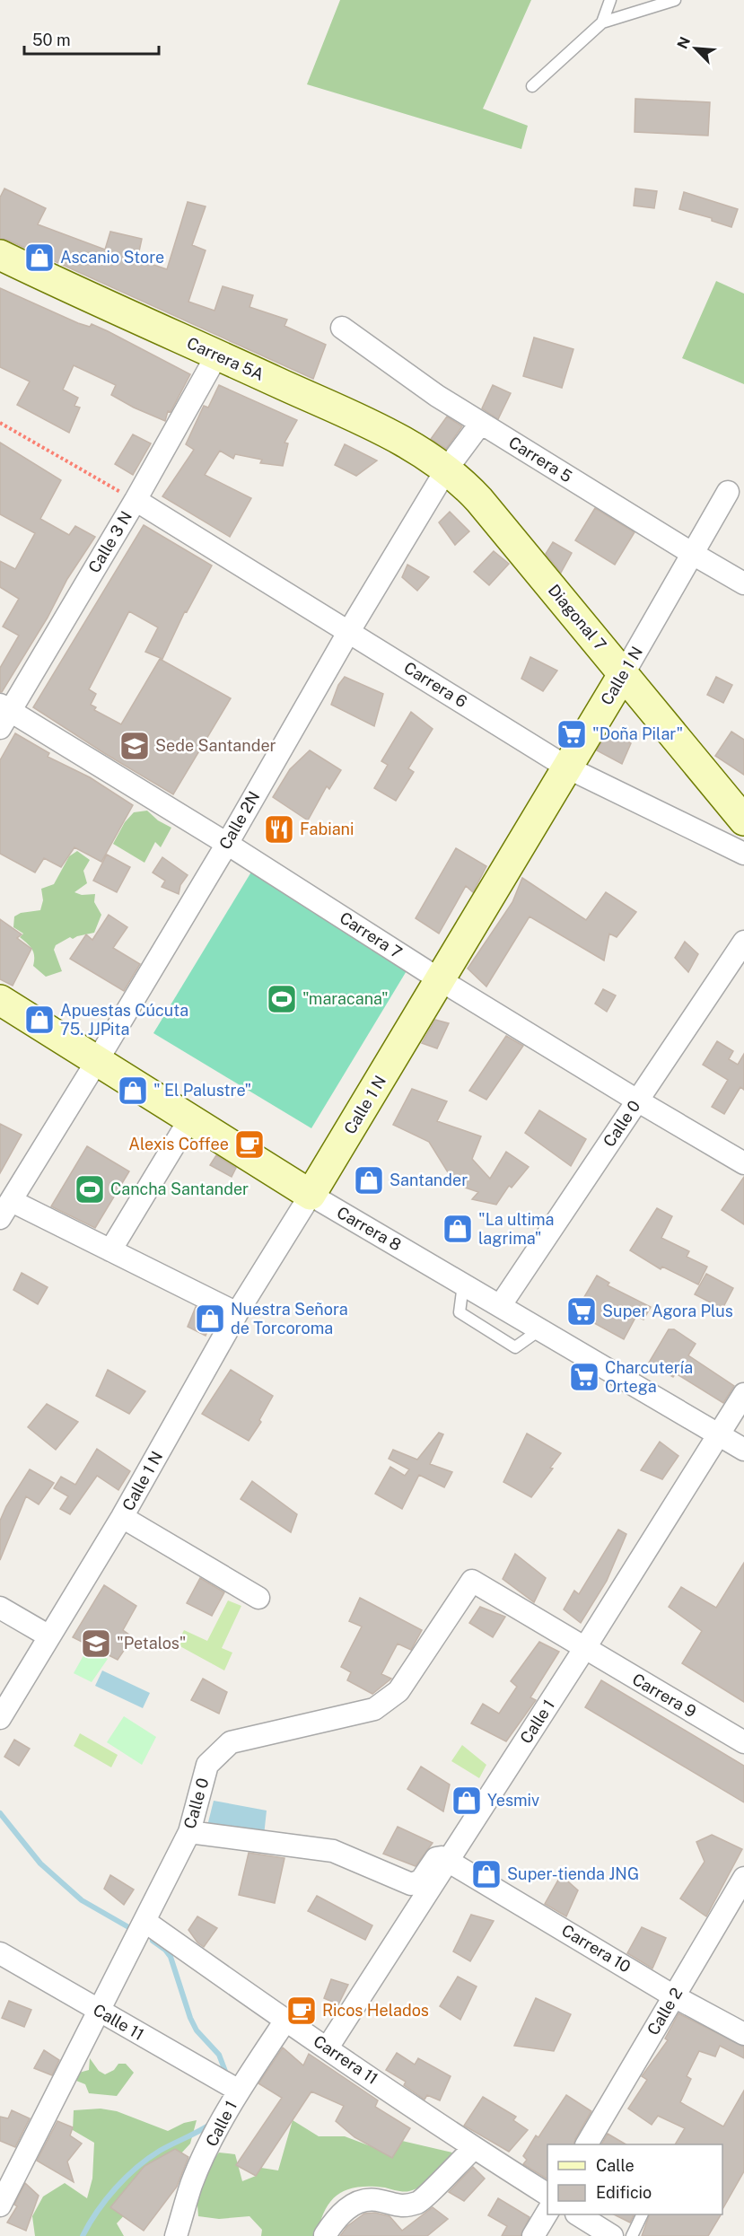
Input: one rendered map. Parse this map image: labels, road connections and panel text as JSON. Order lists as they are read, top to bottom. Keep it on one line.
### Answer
{"streets":{"street":["Carrera 5A","Carrera 5","Calle 3 N","Diagonal 7","Calle 1 N","Carrera 6","Calle 2N","Carrera 7","Calle 0","Carrera 8","Carrera 9","Calle 1","Carrera 10","Calle 2","Calle 11","Carrera 11"]},"crossings":[["Carrera 5A","Calle 3 N"],["Carrera 5A","Diagonal 7"],["Carrera 5A","Calle 2N"],["Carrera 5","Calle 1 N"],["Carrera 5","Calle 2N"],["Calle 3 N","Carrera 6"],["Calle 3 N","Carrera 7"],["Diagonal 7","Calle 1 N"],["Diagonal 7","Calle 2N"],["Calle 1 N","Carrera 6"],["Calle 1 N","Carrera 7"],["Calle 1 N","Carrera 8"],["Carrera 6","Calle 2N"],["Calle 2N","Carrera 7"],["Calle 2N","Carrera 8"],["Carrera 7","Calle 0"],["Calle 0","Carrera 8"],["Calle 0","Carrera 9"],["Calle 0","Calle 1"],["Calle 0","Calle 11"],["Calle 0","Carrera 11"],["Carrera 8","Calle 1"],["Carrera 9","Calle 1"],["Calle 1","Carrera 10"],["Calle 1","Calle 11"],["Calle 1","Carrera 11"],["Carrera 10","Calle 2"]],"places":{"shop":["Ascanio Store","Apuestas Cúcuta 75. JJPita","\" El Palustre\"","Santander","\"La ultima lagrima\"","Nuestra Señora de Torcoroma","Yesmiv","Super-tienda JNG"],"supermarket":["\"Doña Pilar\"","Super Agora Plus","Charcutería Ortega"],"school or university":["Sede Santander","\"Petalos\""],"restaurant":["Fabiani"],"sports":["\"maracana\"","Cancha Santander"],"cafe":["Alexis Coffee","Ricos Helados"]},"legend":["Calle","Edificio"],"scale_bar":"50 m","north":"top left"}
